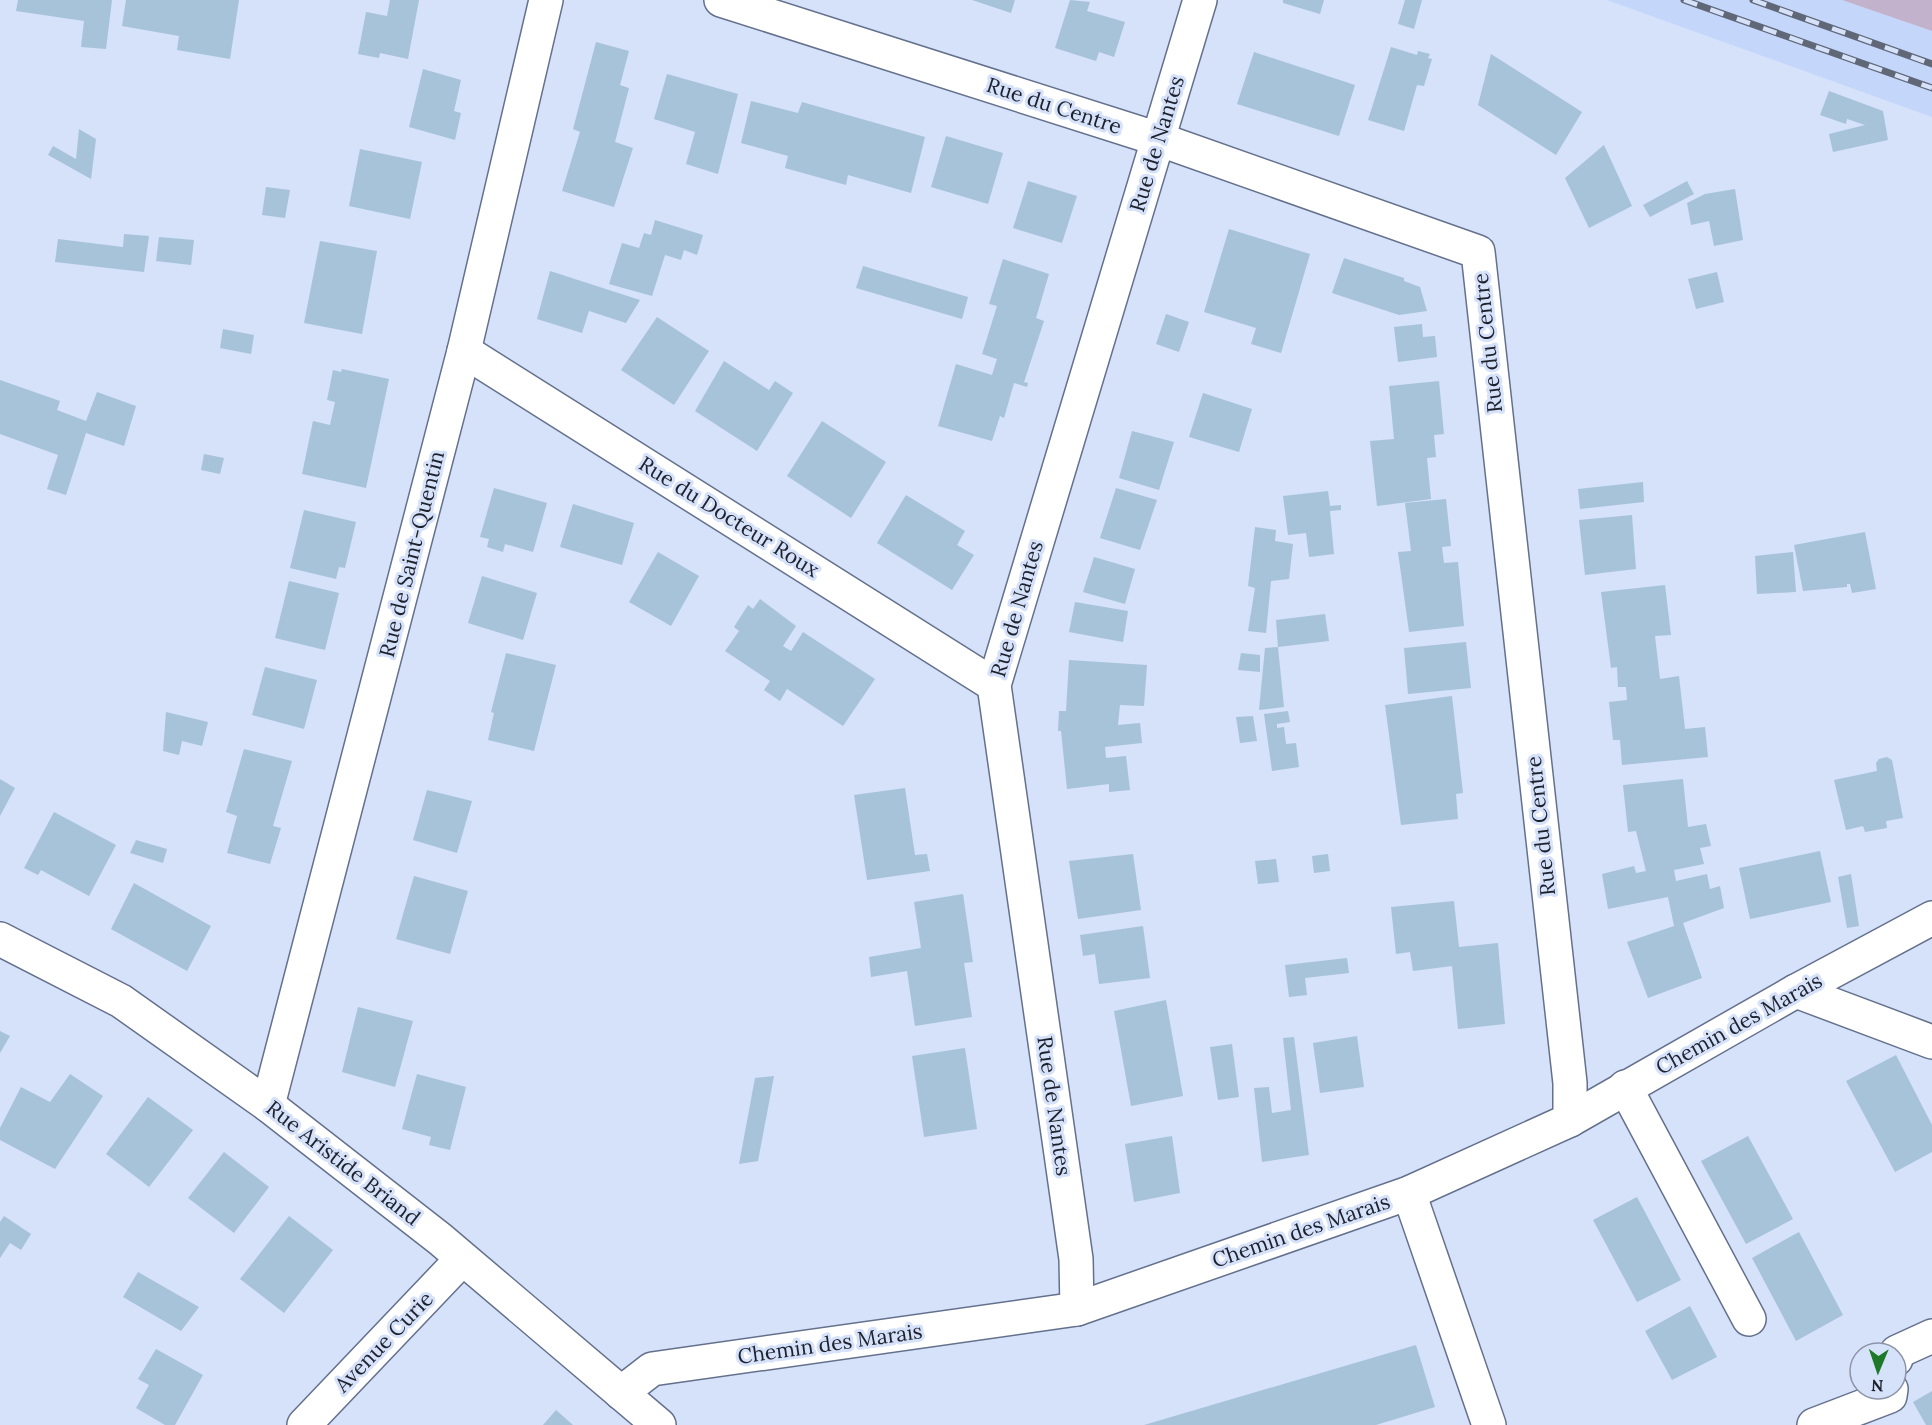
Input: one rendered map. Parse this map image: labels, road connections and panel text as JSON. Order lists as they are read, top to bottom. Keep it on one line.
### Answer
{"streets":{"street":["Rue du Centre","Rue de Nantes","Rue du Docteur Roux","Rue de Saint-Quentin","Chemin des Marais","Rue Aristide Briand","Avenue Curie"]},"crossings":[["Rue du Centre","Rue de Nantes"],["Rue du Centre","Chemin des Marais"],["Rue de Nantes","Rue du Docteur Roux"],["Rue de Nantes","Chemin des Marais"],["Rue du Docteur Roux","Rue de Saint-Quentin"],["Rue de Saint-Quentin","Rue Aristide Briand"],["Chemin des Marais","Rue Aristide Briand"],["Rue Aristide Briand","Avenue Curie"]],"north":"bottom"}
